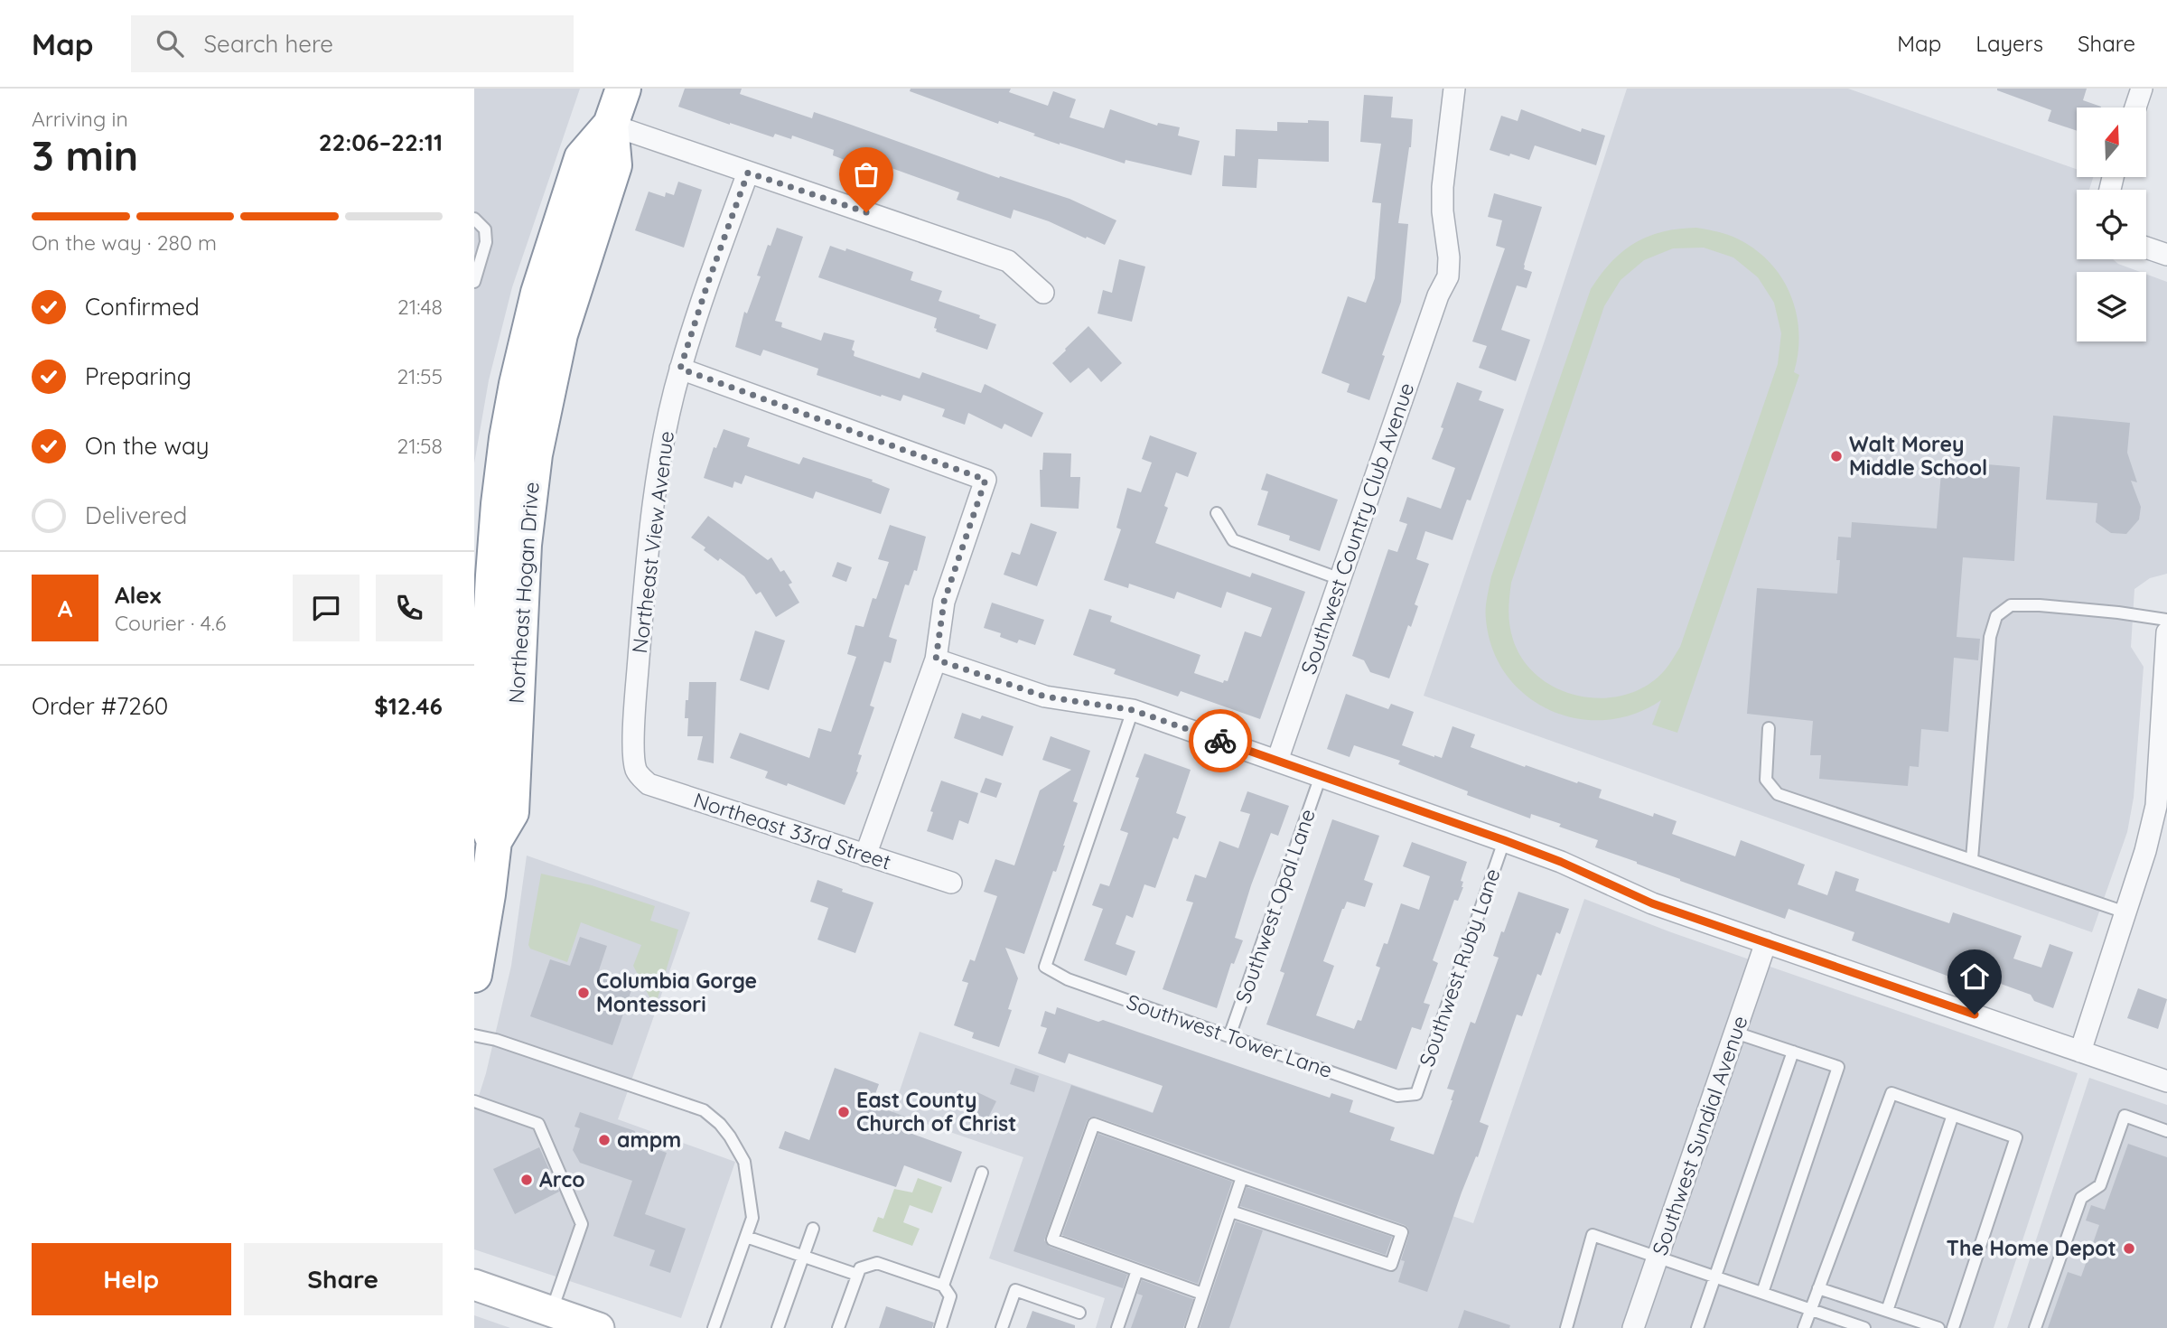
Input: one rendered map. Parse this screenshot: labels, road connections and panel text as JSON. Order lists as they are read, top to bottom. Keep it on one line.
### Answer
{"streets":{"highway":["Northeast Hogan Drive"],"street":["Southwest Country Club Avenue","Northeast View Avenue","Northeast 33rd Street","Southwest Sundial Avenue"],"lane":["Southwest Opal Lane","Southwest Ruby Lane","Southwest Tower Lane"]},"crossings":[["Northeast View Avenue","Northeast 33rd Street"],["Southwest Opal Lane","Southwest Tower Lane"],["Southwest Ruby Lane","Southwest Tower Lane"]],"places":["Walt Morey Middle School","Columbia Gorge Montessori","East County Church of Christ","ampm","Arco","The Home Depot"],"north":"top","page":{"header":"Map","search":"Search here","nav":["Map","Layers","Share"],"heading":["3 min","Arriving in","22:06–22:11"],"panel":["Alex","Courier · 4.6","Order #7260","$12.46"],"bar":"On the way · 280 m","list":[["Confirmed","21:48"],["Preparing","21:55"],["On the way","21:58"],"Delivered"],"round":"A","buttons":["Help","Share"]}}
